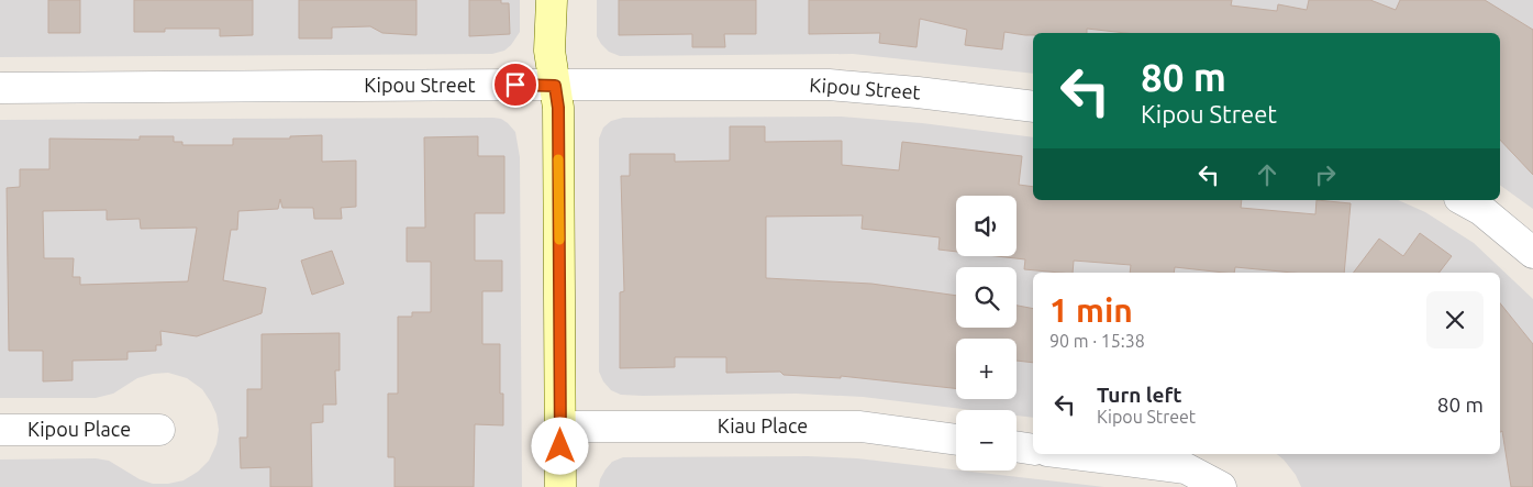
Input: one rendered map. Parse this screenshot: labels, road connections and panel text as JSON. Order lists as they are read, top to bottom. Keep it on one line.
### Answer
{"streets":{"street":["Kipou Street","Kiau Place","Kipou Place"]},"page":{"turn":["80 m","Kipou Street"],"map_buttons":["+","−"],"heading":["1 min","90 m · 15:38"],"list":[{"name":"Turn left","note":"Kipou Street","value":"80 m"}]}}
